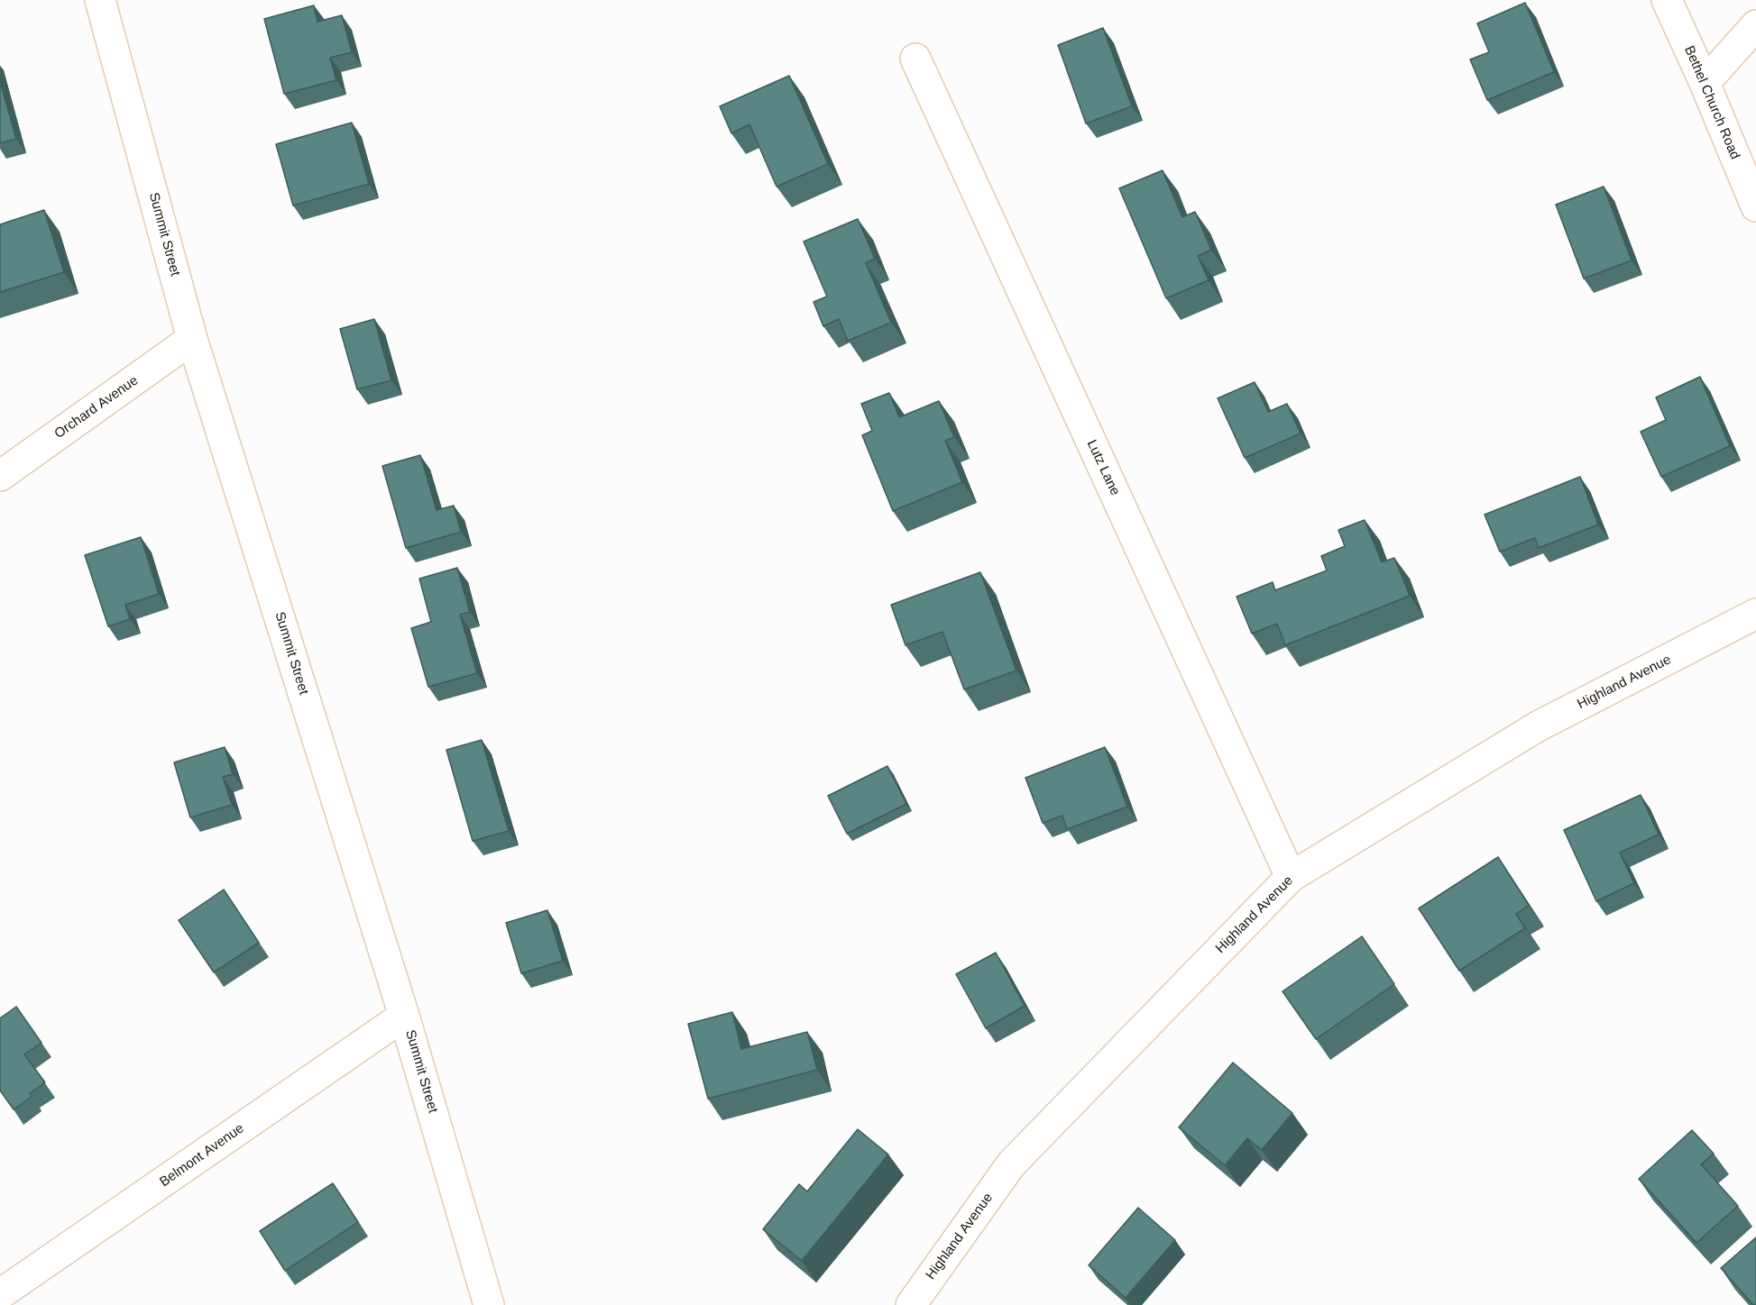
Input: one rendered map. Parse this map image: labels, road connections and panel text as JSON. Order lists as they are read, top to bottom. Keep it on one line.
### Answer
{"streets":{"street":["Bethel Church Road","Summit Street","Orchard Avenue","Lutz Lane","Highland Avenue","Belmont Avenue"]},"crossings":[["Summit Street","Orchard Avenue"],["Summit Street","Belmont Avenue"],["Lutz Lane","Highland Avenue"]]}
